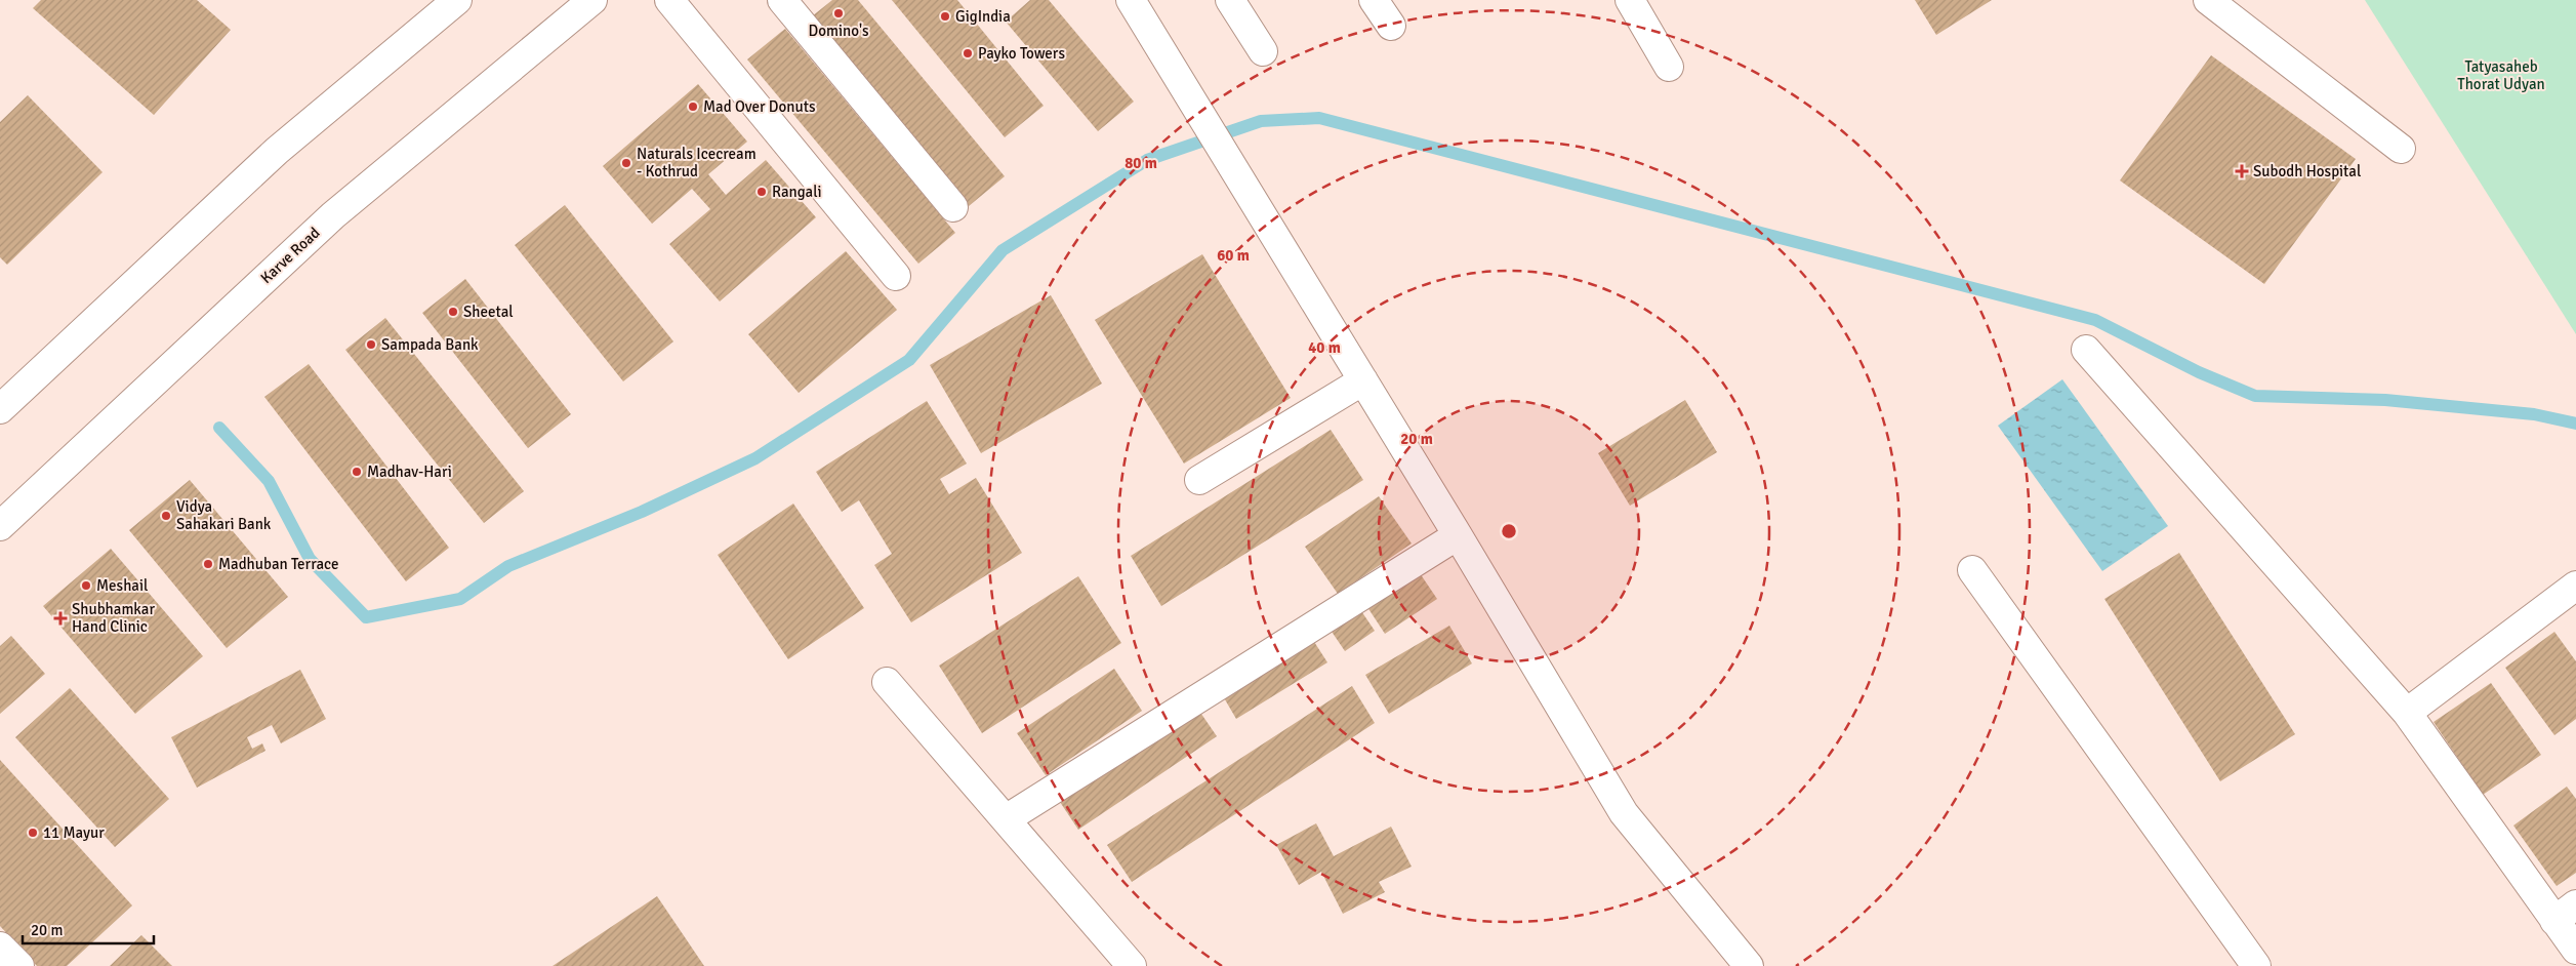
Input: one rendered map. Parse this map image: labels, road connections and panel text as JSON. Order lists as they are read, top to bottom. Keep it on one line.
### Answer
{"streets":{"street":["Karve Road"]},"parks":["Tatyasaheb Thorat Udyan"],"places":{"other":["Domino's","GigIndia","Payko Towers","Mad Over Donuts","Naturals Icecream - Kothrud","Rangali","Sheetal","Sampada Bank","Madhav-Hari","Vidya Sahakari Bank","Madhuban Terrace","Meshail","11 Mayur"],"health":["Subodh Hospital","Shubhamkar Hand Clinic"]},"scale_bar":"20 m","rings":["80 m","60 m","40 m","20 m"]}
